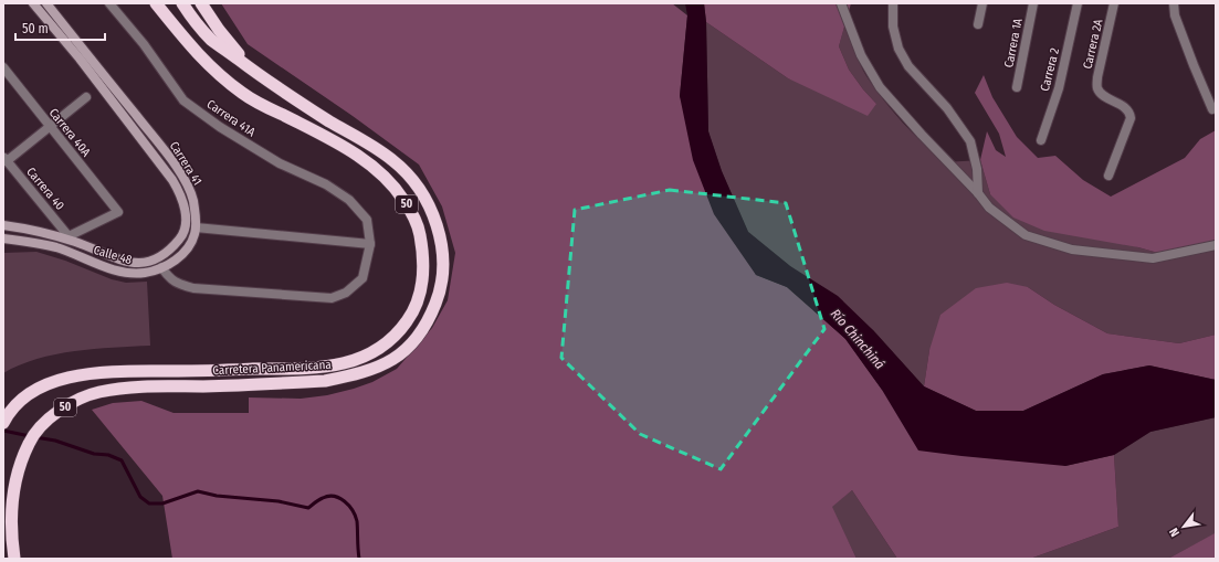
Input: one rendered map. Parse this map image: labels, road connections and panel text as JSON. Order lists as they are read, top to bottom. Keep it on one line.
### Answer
{"streets":{"highway":["50","Carretera Panamericana"],"main road":["Carrera 41","Calle 48"],"street":["Carrera 1A","Carrera 2A","Carrera 2","Carrera 41A","Carrera 40A","Carrera 40"]},"crossings":[["Carrera 40A","Carrera 40"],["Carrera 40A","Calle 48"],["Carrera 41","Calle 48"],["Carrera 40","Calle 48"]],"water":["Río Chinchiná"],"scale_bar":"50 m","north":"bottom left"}
